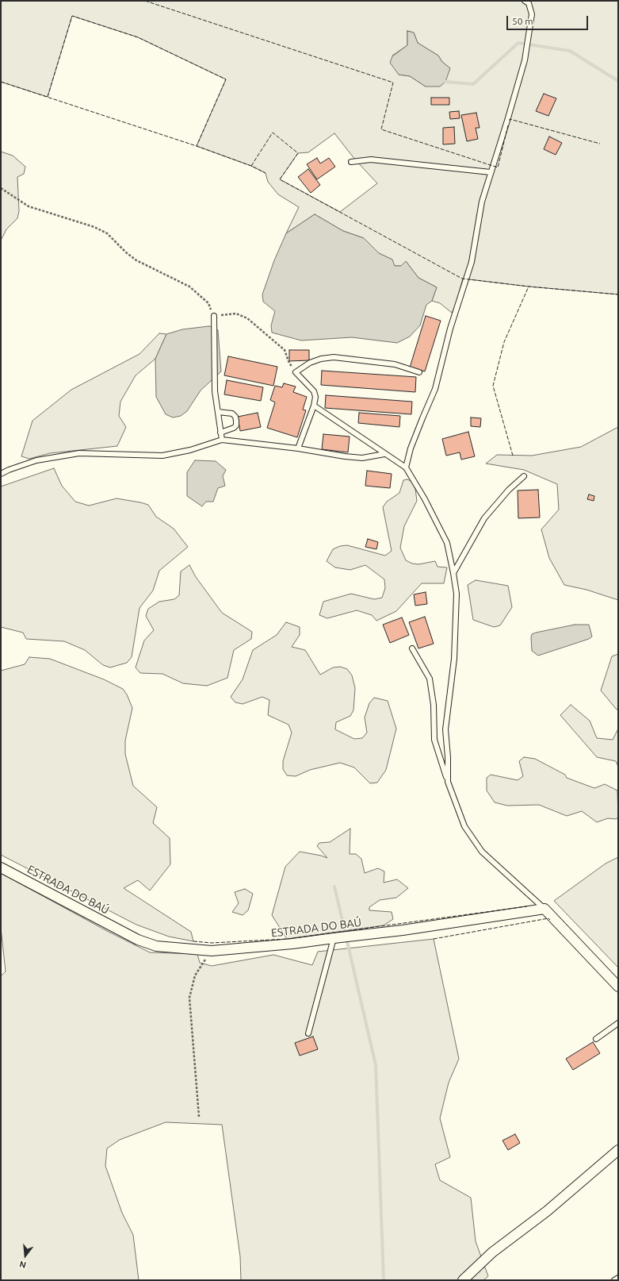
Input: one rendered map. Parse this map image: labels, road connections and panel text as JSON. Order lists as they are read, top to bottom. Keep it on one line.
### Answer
{"streets":{"street":["ESTRADA DO BAÚ"]},"scale_bar":"50 m","north":"bottom"}
